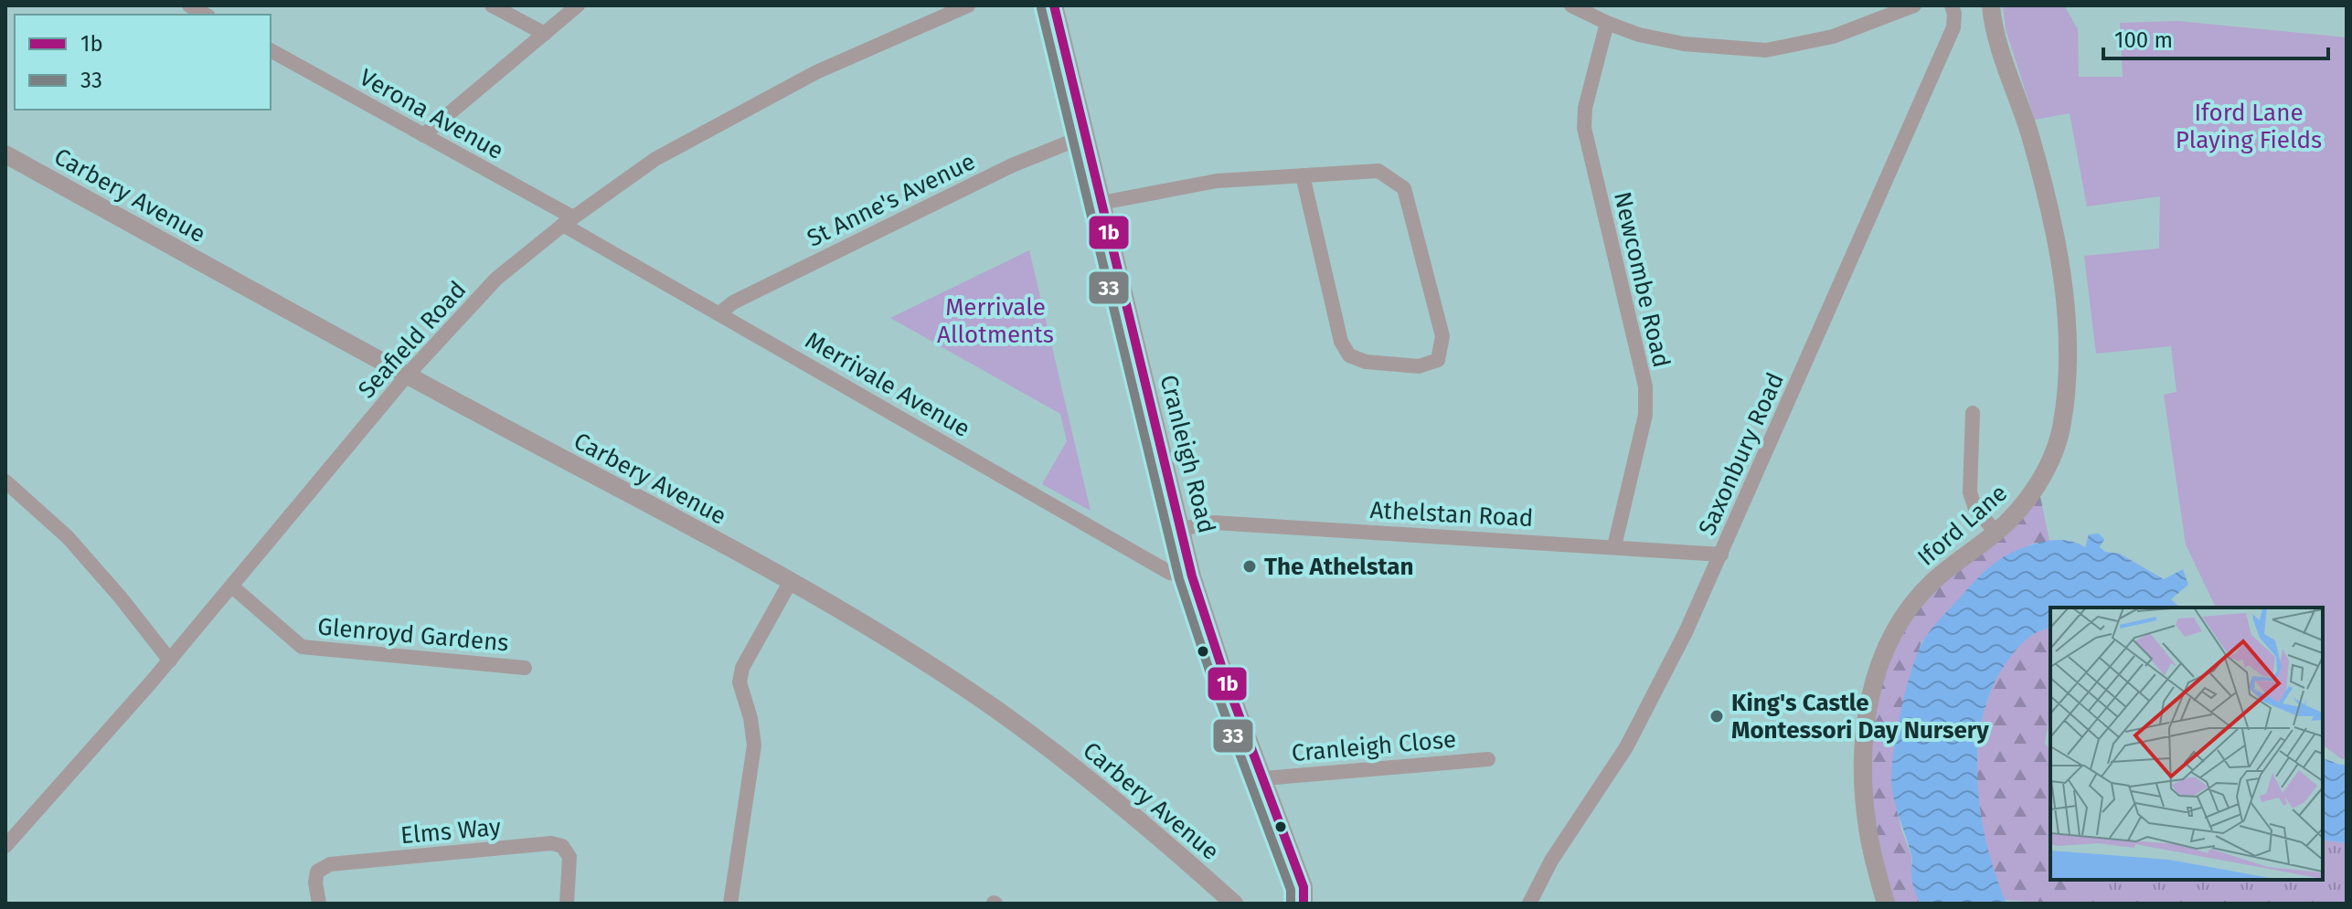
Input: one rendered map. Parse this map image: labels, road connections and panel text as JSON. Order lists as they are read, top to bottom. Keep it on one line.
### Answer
{"streets":{"street":["Verona Avenue","Carbery Avenue","St Anne's Avenue","Newcombe Road","Seafield Road","Merrivale Avenue","Cranleigh Road","Saxonbury Road","Athelstan Road","Iford Lane","Glenroyd Gardens","Cranleigh Close","Elms Way"]},"crossings":[["Verona Avenue","Seafield Road"],["Verona Avenue","Merrivale Avenue"],["Carbery Avenue","Seafield Road"],["St Anne's Avenue","Merrivale Avenue"],["St Anne's Avenue","Cranleigh Road"],["Newcombe Road","Athelstan Road"],["Seafield Road","Merrivale Avenue"],["Seafield Road","Glenroyd Gardens"],["Merrivale Avenue","Cranleigh Road"],["Cranleigh Road","Athelstan Road"],["Cranleigh Road","Cranleigh Close"],["Saxonbury Road","Athelstan Road"]],"parks":["Iford Lane Playing Fields","Merrivale Allotments"],"places":["The Athelstan","King's Castle Montessori Day Nursery"],"lines":["transit line 1b","transit line 33"],"legend":["1b","33"],"scale_bar":"100 m"}
